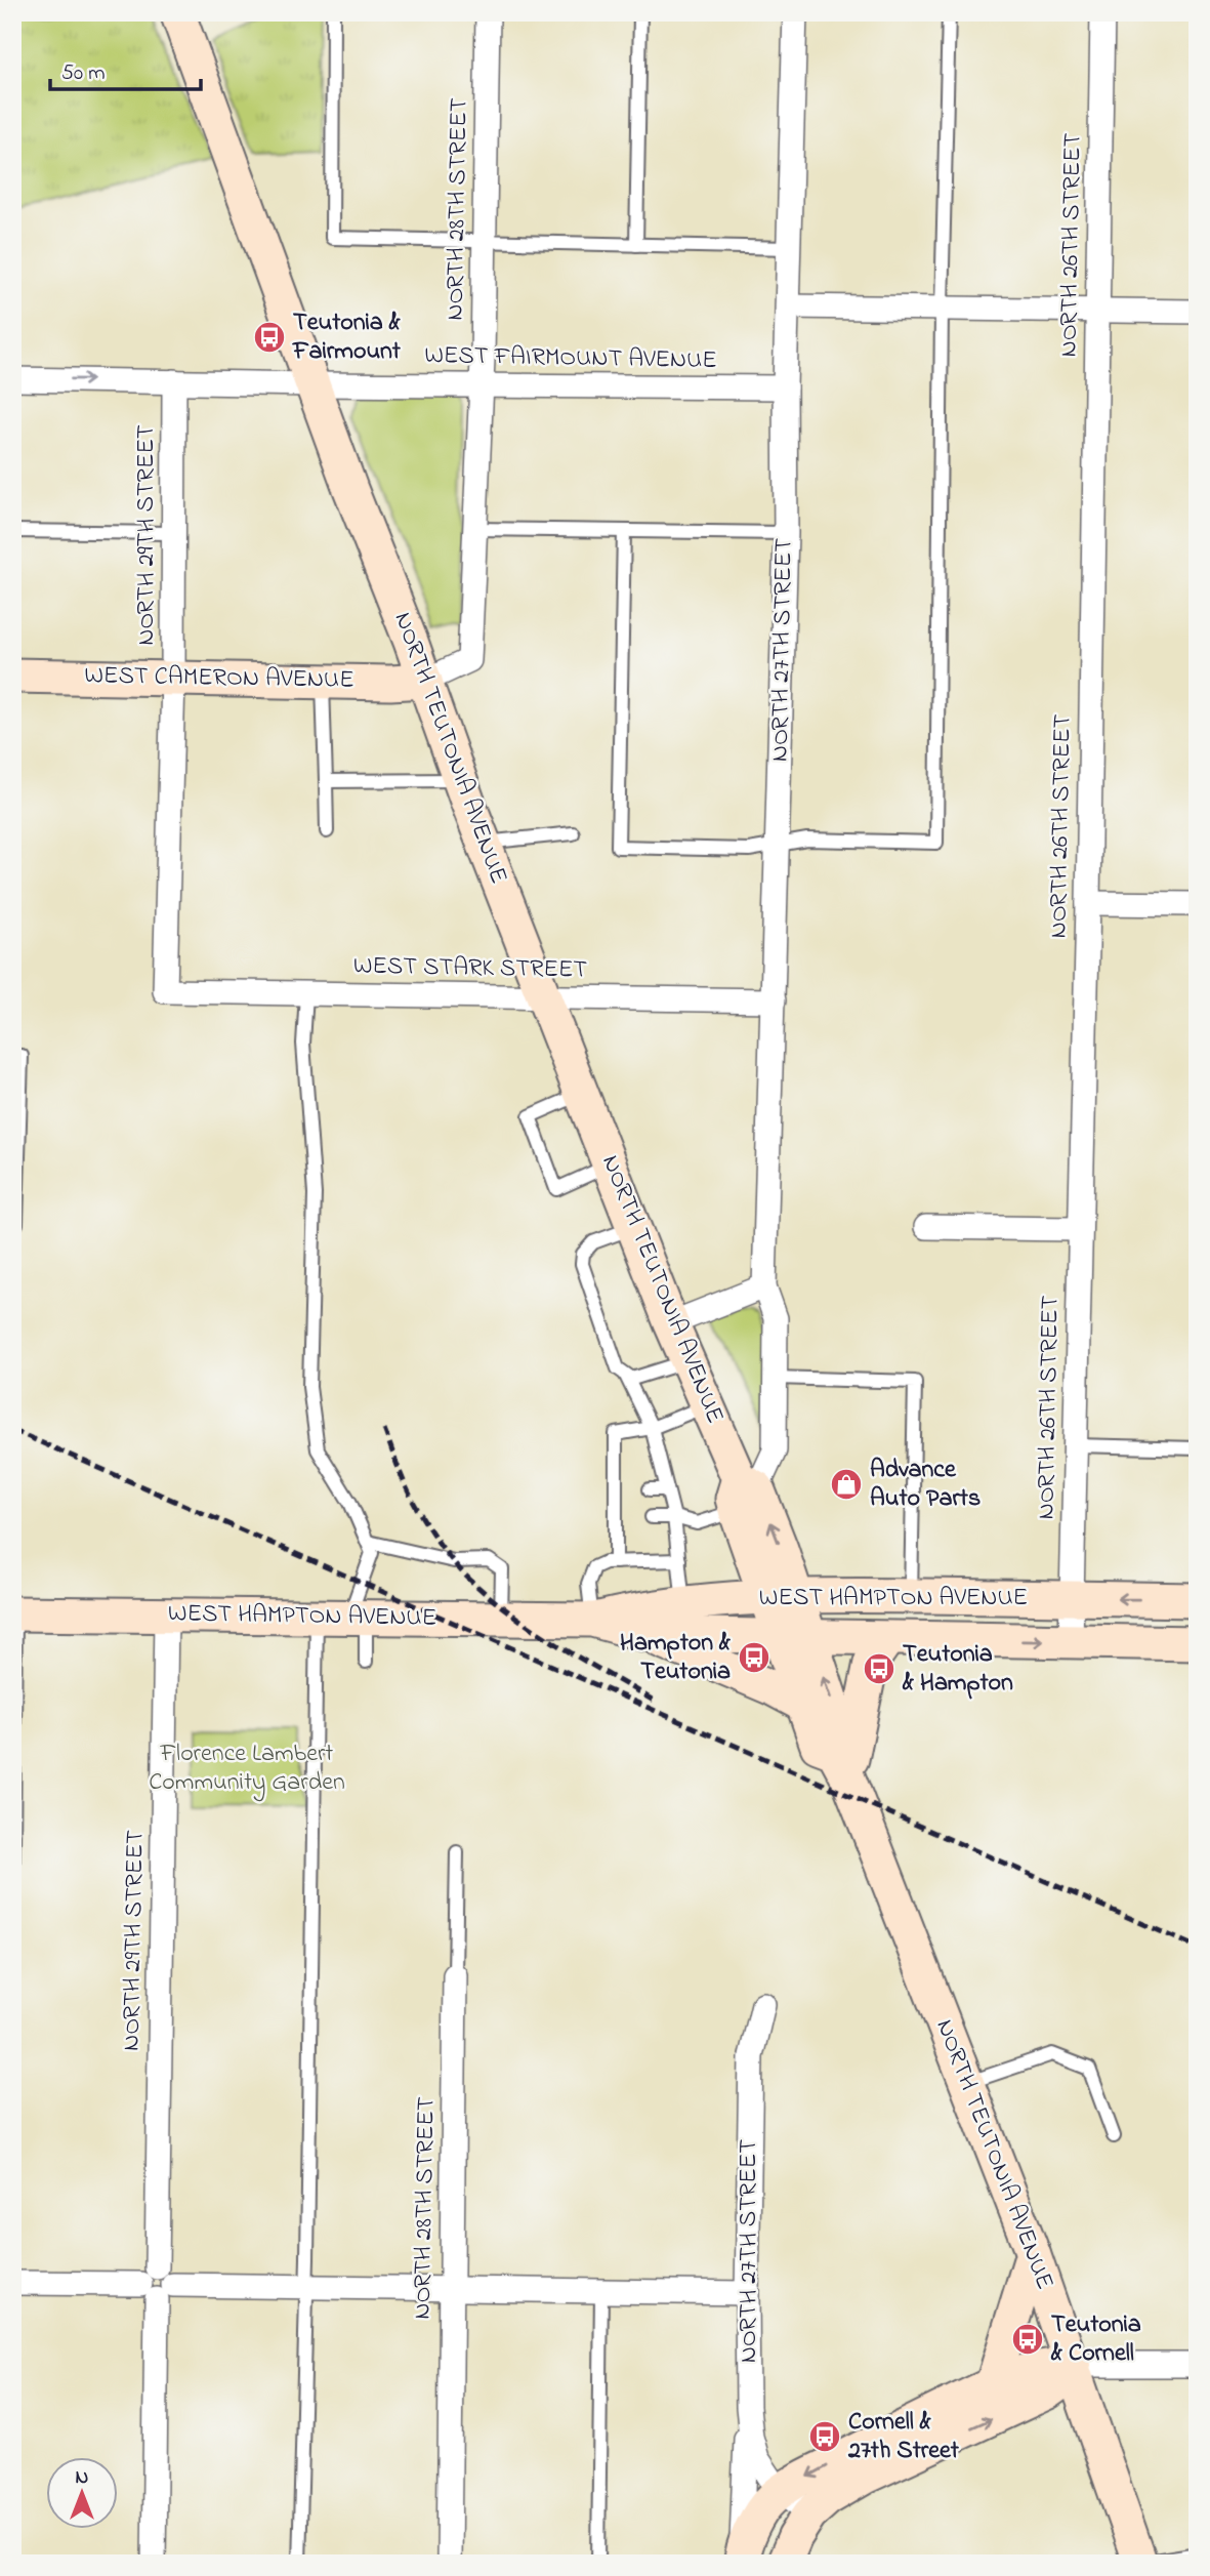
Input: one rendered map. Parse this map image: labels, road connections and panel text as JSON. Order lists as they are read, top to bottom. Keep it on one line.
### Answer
{"streets":{"main road":["WEST CAMERON AVENUE","NORTH TEUTONIA AVENUE","WEST HAMPTON AVENUE"],"street":["NORTH 28TH STREET","NORTH 26TH STREET","WEST FAIRMOUNT AVENUE","NORTH 29TH STREET","NORTH 27TH STREET","WEST STARK STREET"]},"crossings":[["NORTH 28TH STREET","WEST FAIRMOUNT AVENUE"],["NORTH 28TH STREET","WEST CAMERON AVENUE"],["NORTH 28TH STREET","NORTH TEUTONIA AVENUE"],["NORTH 26TH STREET","WEST HAMPTON AVENUE"],["WEST FAIRMOUNT AVENUE","NORTH 29TH STREET"],["WEST FAIRMOUNT AVENUE","NORTH 27TH STREET"],["WEST FAIRMOUNT AVENUE","NORTH TEUTONIA AVENUE"],["NORTH 29TH STREET","WEST CAMERON AVENUE"],["NORTH 29TH STREET","WEST STARK STREET"],["NORTH 29TH STREET","WEST HAMPTON AVENUE"],["NORTH 27TH STREET","NORTH TEUTONIA AVENUE"],["NORTH 27TH STREET","WEST STARK STREET"],["WEST CAMERON AVENUE","NORTH TEUTONIA AVENUE"],["NORTH TEUTONIA AVENUE","WEST STARK STREET"],["NORTH TEUTONIA AVENUE","WEST HAMPTON AVENUE"]],"parks":["Florence Lambert Community Garden"],"places":{"bus stop":["Teutonia & Fairmount","Hampton & Teutonia","Teutonia & Hampton","Teutonia & Cornell","Cornell & 27th Street"],"shop":["Advance Auto Parts"]},"scale_bar":"50 m","north":"top"}
